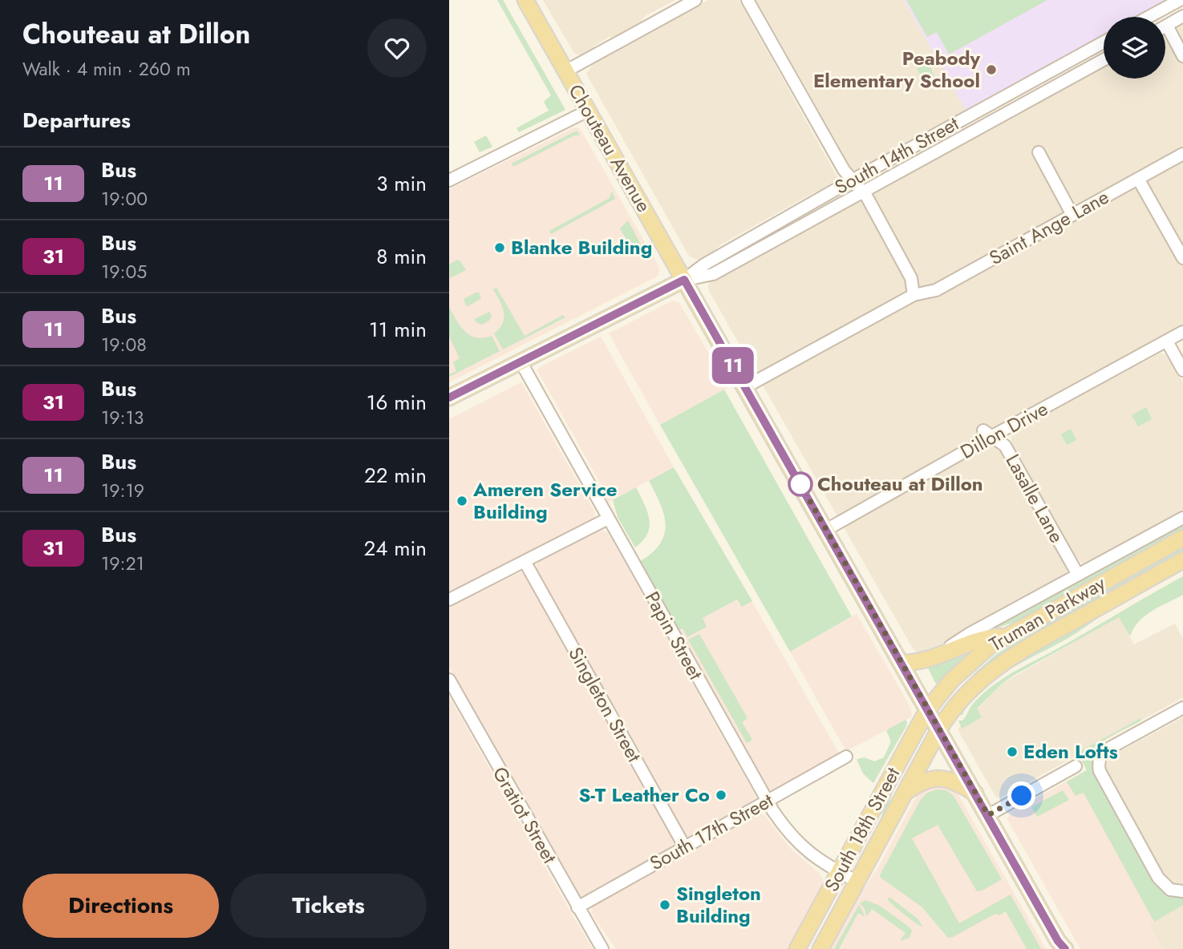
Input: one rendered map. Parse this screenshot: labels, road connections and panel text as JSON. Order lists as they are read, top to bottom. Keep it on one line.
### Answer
{"streets":{"main road":["Chouteau Avenue","South 14th Street","Truman Parkway","South 18th Street"],"street":["Saint Ange Lane","Dillon Drive","Lasalle Lane","Papin Street","Singleton Street","Gratiot Street","South 17th Street"]},"crossings":[["Chouteau Avenue","South 14th Street"],["Chouteau Avenue","Saint Ange Lane"],["Chouteau Avenue","Dillon Drive"],["Chouteau Avenue","Truman Parkway"],["Chouteau Avenue","South 18th Street"],["South 14th Street","Papin Street"],["Dillon Drive","Lasalle Lane"],["Truman Parkway","South 18th Street"],["Papin Street","South 18th Street"],["Papin Street","South 17th Street"],["Singleton Street","South 17th Street"],["Gratiot Street","South 17th Street"]],"places":["Peabody Elementary School","Blanke Building","Chouteau at Dillon","Ameren Service Building","Eden Lofts","S-T Leather Co","Singleton Building"],"lines":["bus line 11"],"page":{"heading":[["Chouteau at Dillon","Walk · 4 min · 260 m"],"Departures"],"on_map":"11","list":[{"mark":"11","name":"Bus","note":"19:00","value":"3 min"},{"mark":"31","name":"Bus","note":"19:05","value":"8 min"},{"mark":"11","name":"Bus","note":"19:08","value":"11 min"},{"mark":"31","name":"Bus","note":"19:13","value":"16 min"},{"mark":"11","name":"Bus","note":"19:19","value":"22 min"},{"mark":"31","name":"Bus","note":"19:21","value":"24 min"}],"buttons":["Directions","Tickets"]}}
